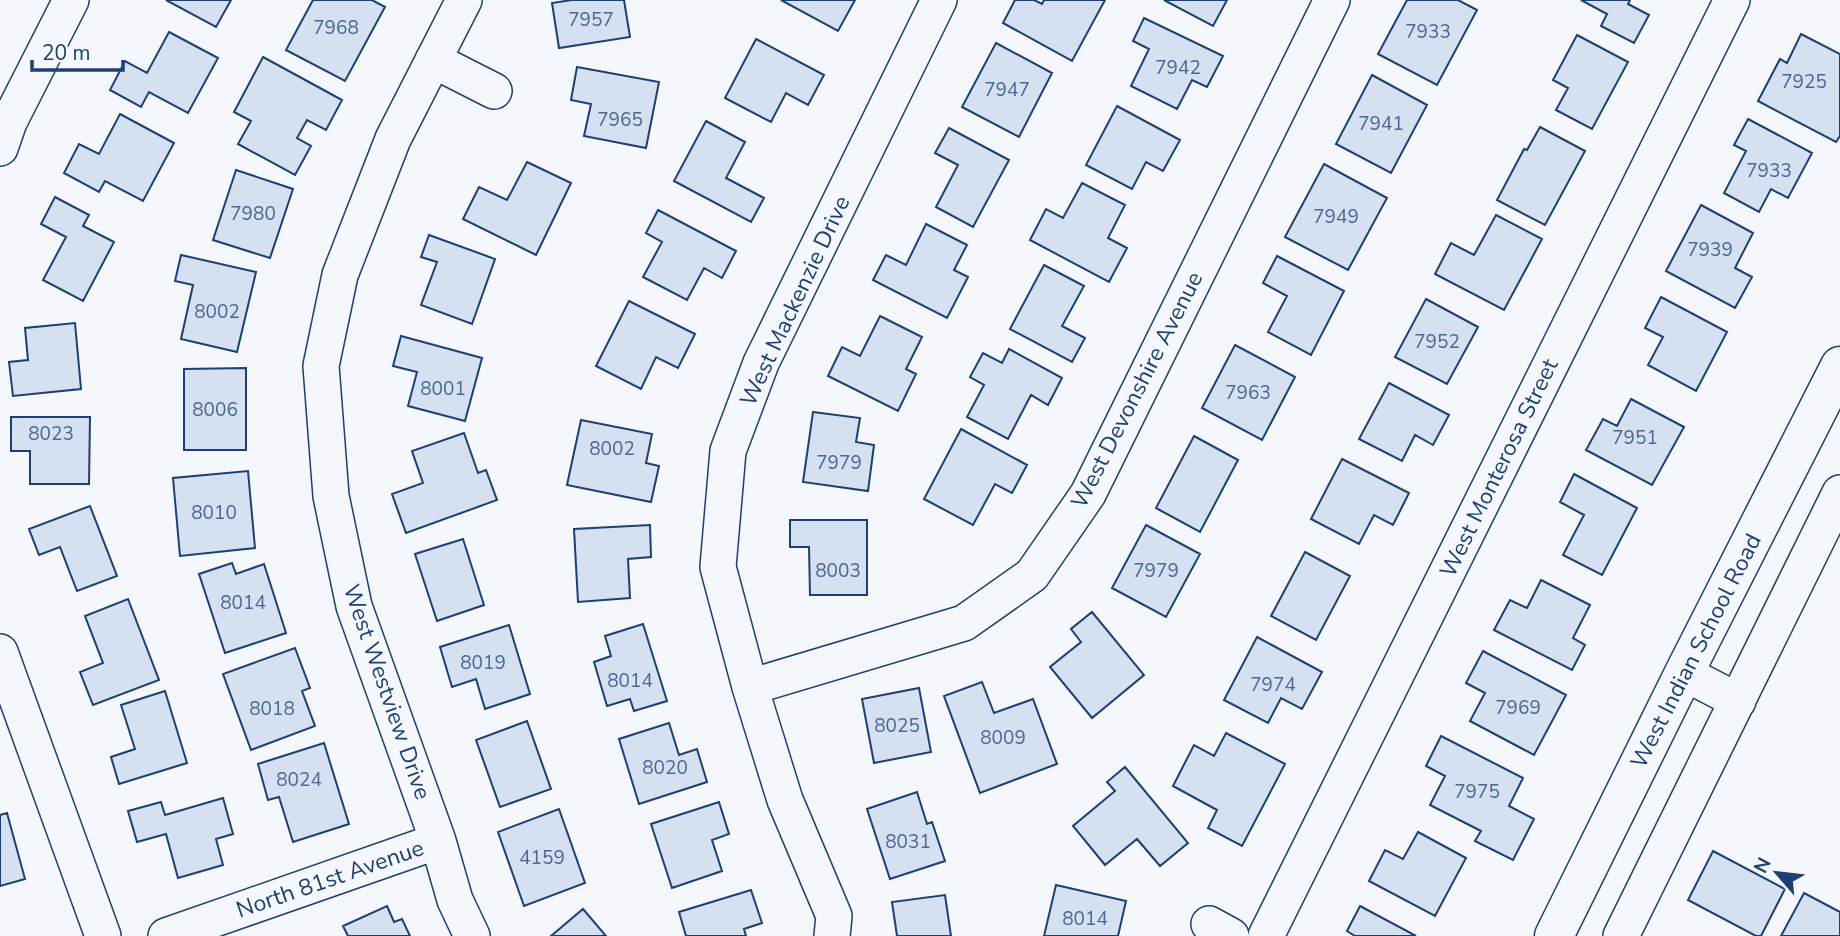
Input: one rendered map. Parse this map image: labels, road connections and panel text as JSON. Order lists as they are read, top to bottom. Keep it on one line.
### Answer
{"streets":{"main road":["West Indian School Road"],"street":["West Mackenzie Drive","West Devonshire Avenue","West Monterosa Street","West Westview Drive","North 81st Avenue"]},"crossings":[["West Mackenzie Drive","West Devonshire Avenue"],["West Westview Drive","North 81st Avenue"]],"house_numbers":["7957","7968","7933","7942","7925","7947","7965","7941","7933","7980","7949","7939","8002","7952","8001","7963","8006","8023","7951","8002","7979","8010","8003","7979","8014","8019","8014","7974","7969","8018","8025","8009","8020","8024","7975","8031","4159","8014"],"scale_bar":"20 m","north":"top left"}
